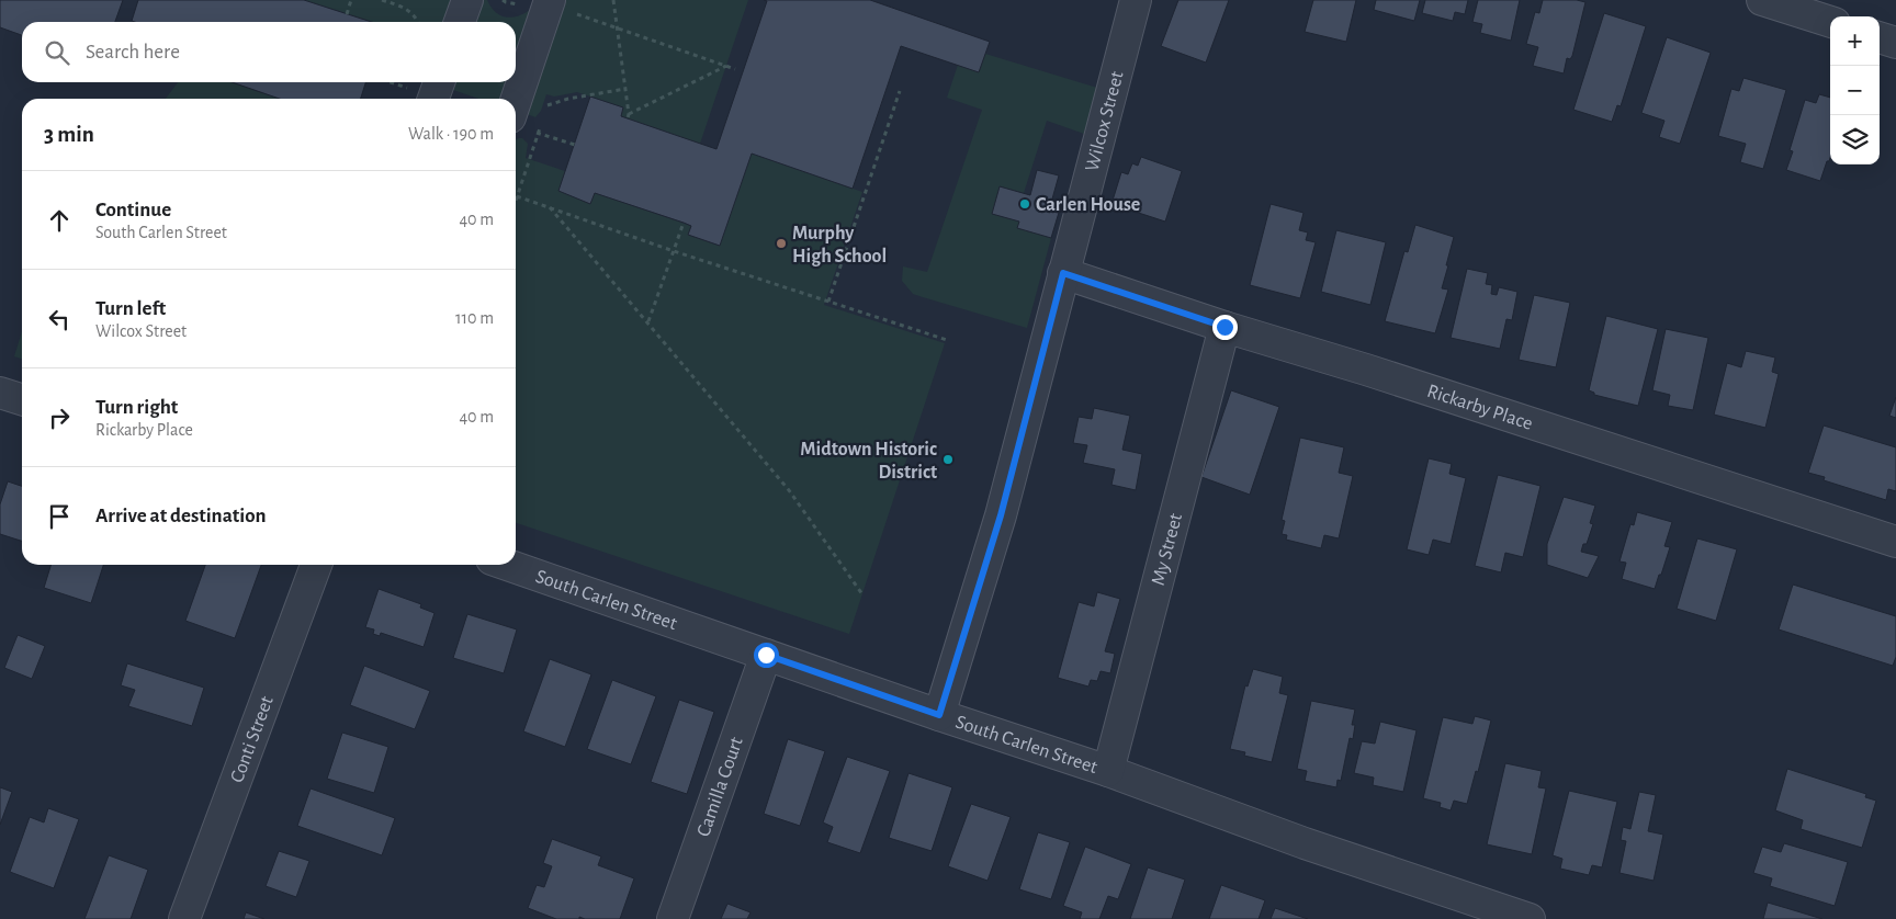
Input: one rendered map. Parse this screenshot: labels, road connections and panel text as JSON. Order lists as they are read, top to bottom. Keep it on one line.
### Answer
{"streets":{"street":["Wilcox Street","Rickarby Place","My Street","South Carlen Street","Conti Street","Camilla Court"]},"crossings":[["Wilcox Street","Rickarby Place"],["Wilcox Street","South Carlen Street"],["Rickarby Place","My Street"],["My Street","South Carlen Street"],["South Carlen Street","Camilla Court"]],"places":["Carlen House","Murphy High School","Midtown Historic District"],"page":{"map_buttons":["+","−"],"search":"Search here","heading":["3 min","Walk · 190 m"],"list":[["Continue","South Carlen Street","40 m"],["Turn left","Wilcox Street","110 m"],["Turn right","Rickarby Place","40 m"],"Arrive at destination"]}}
